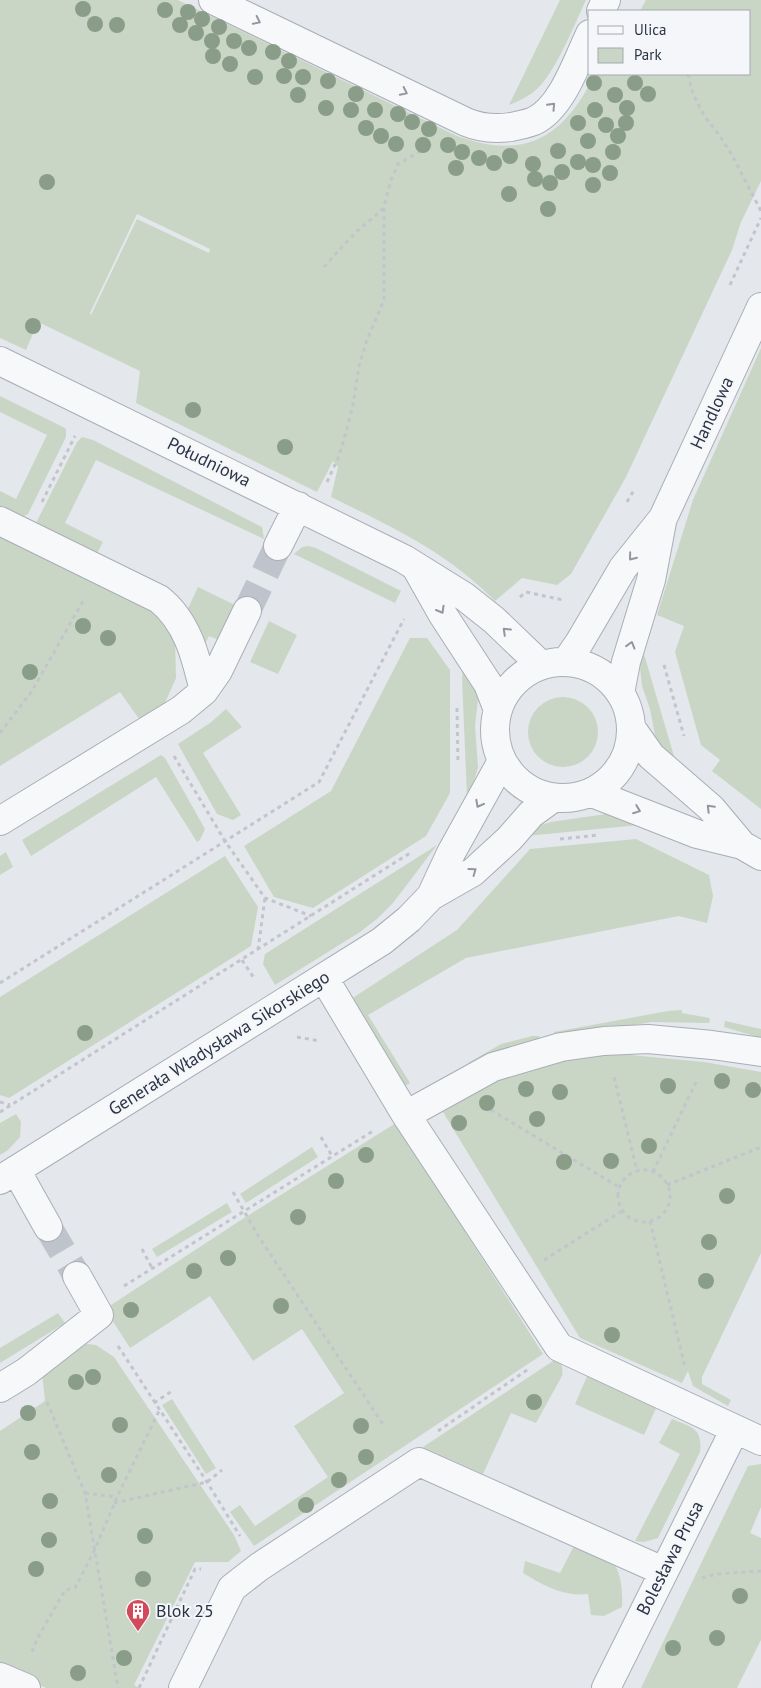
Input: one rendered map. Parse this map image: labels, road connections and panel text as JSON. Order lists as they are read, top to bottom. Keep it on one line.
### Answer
{"streets":{"street":["Handlowa","Południowa","Generała Władysława Sikorskiego","Bolesława Prusa"]},"crossings":[["Handlowa","Południowa"],["Handlowa","Generała Władysława Sikorskiego"],["Południowa","Generała Władysława Sikorskiego"]],"places":{"building":["Blok 25"]},"legend":["Ulica","Park"]}
